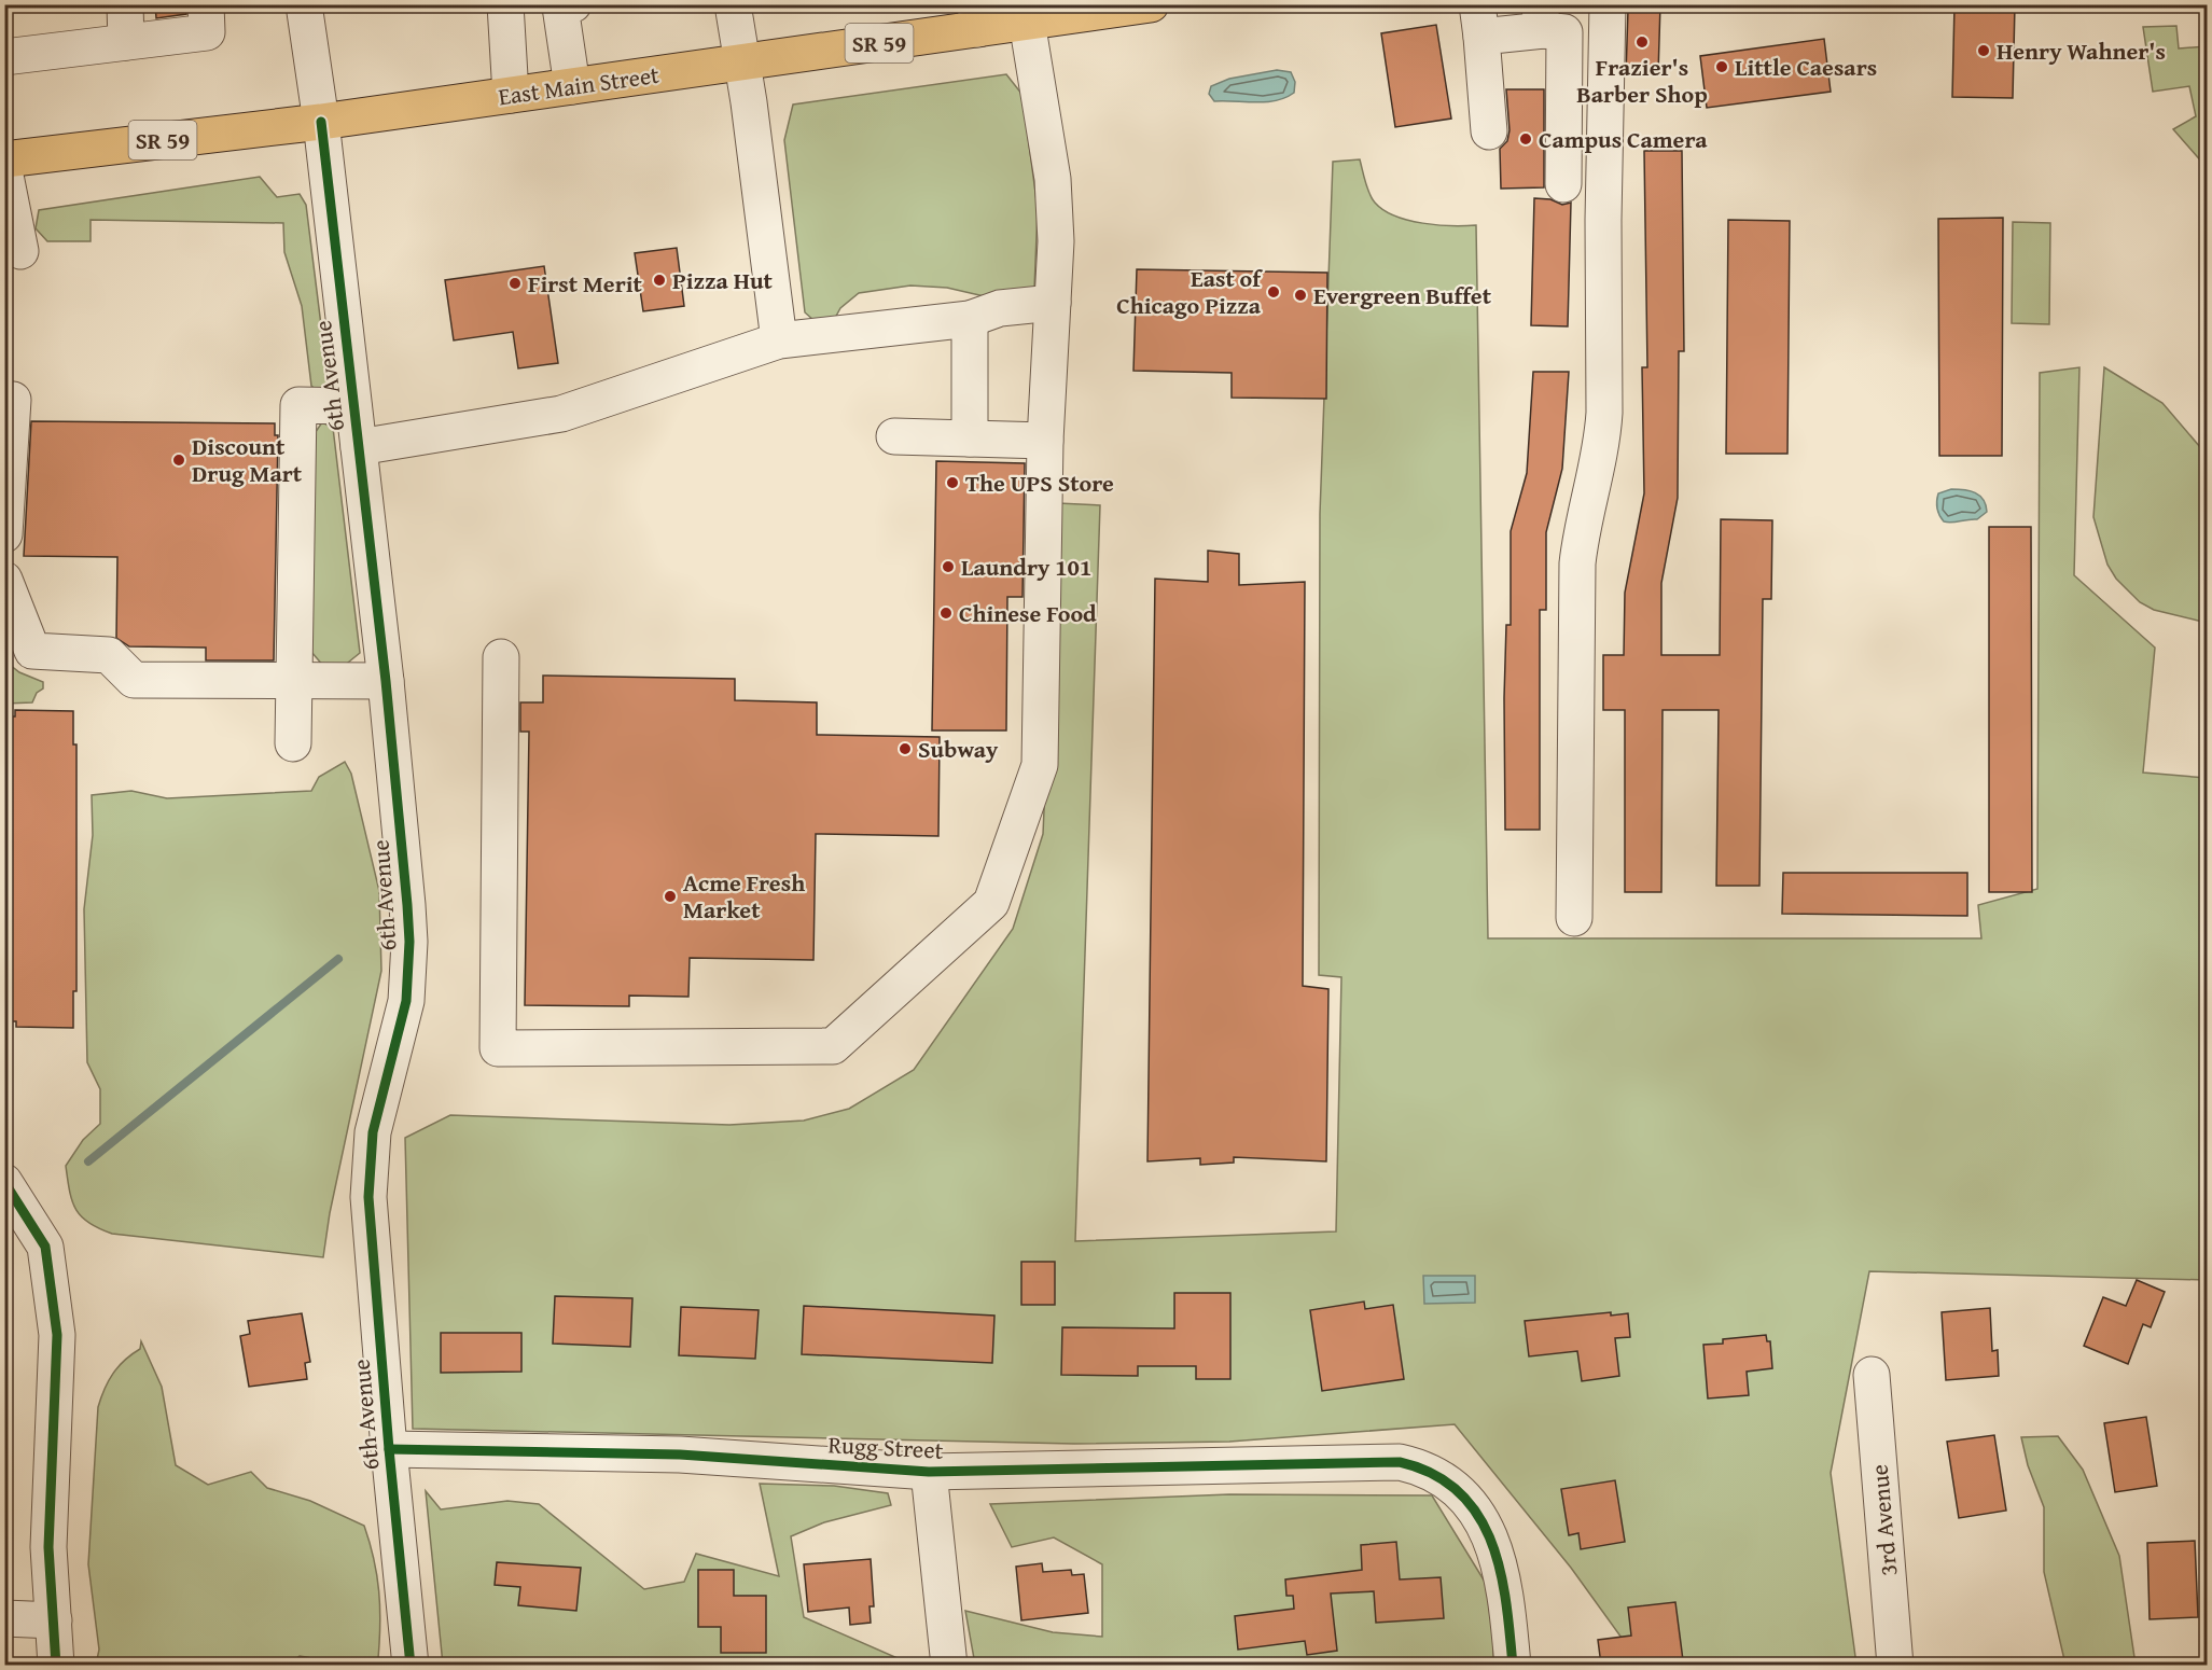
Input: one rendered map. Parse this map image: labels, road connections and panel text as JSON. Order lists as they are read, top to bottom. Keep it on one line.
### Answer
{"streets":{"main road":["SR 59","East Main Street"],"street":["6th Avenue","Rugg Street","3rd Avenue"]},"crossings":[["East Main Street","6th Avenue"],["6th Avenue","Rugg Street"]],"places":["Frazier's Barber Shop","Henry Wahner's","Little Caesars","Campus Camera","Pizza Hut","First Merit","East of Chicago Pizza","Evergreen Buffet","Discount Drug Mart","The UPS Store","Laundry 101","Chinese Food","Subway","Acme Fresh Market"]}
